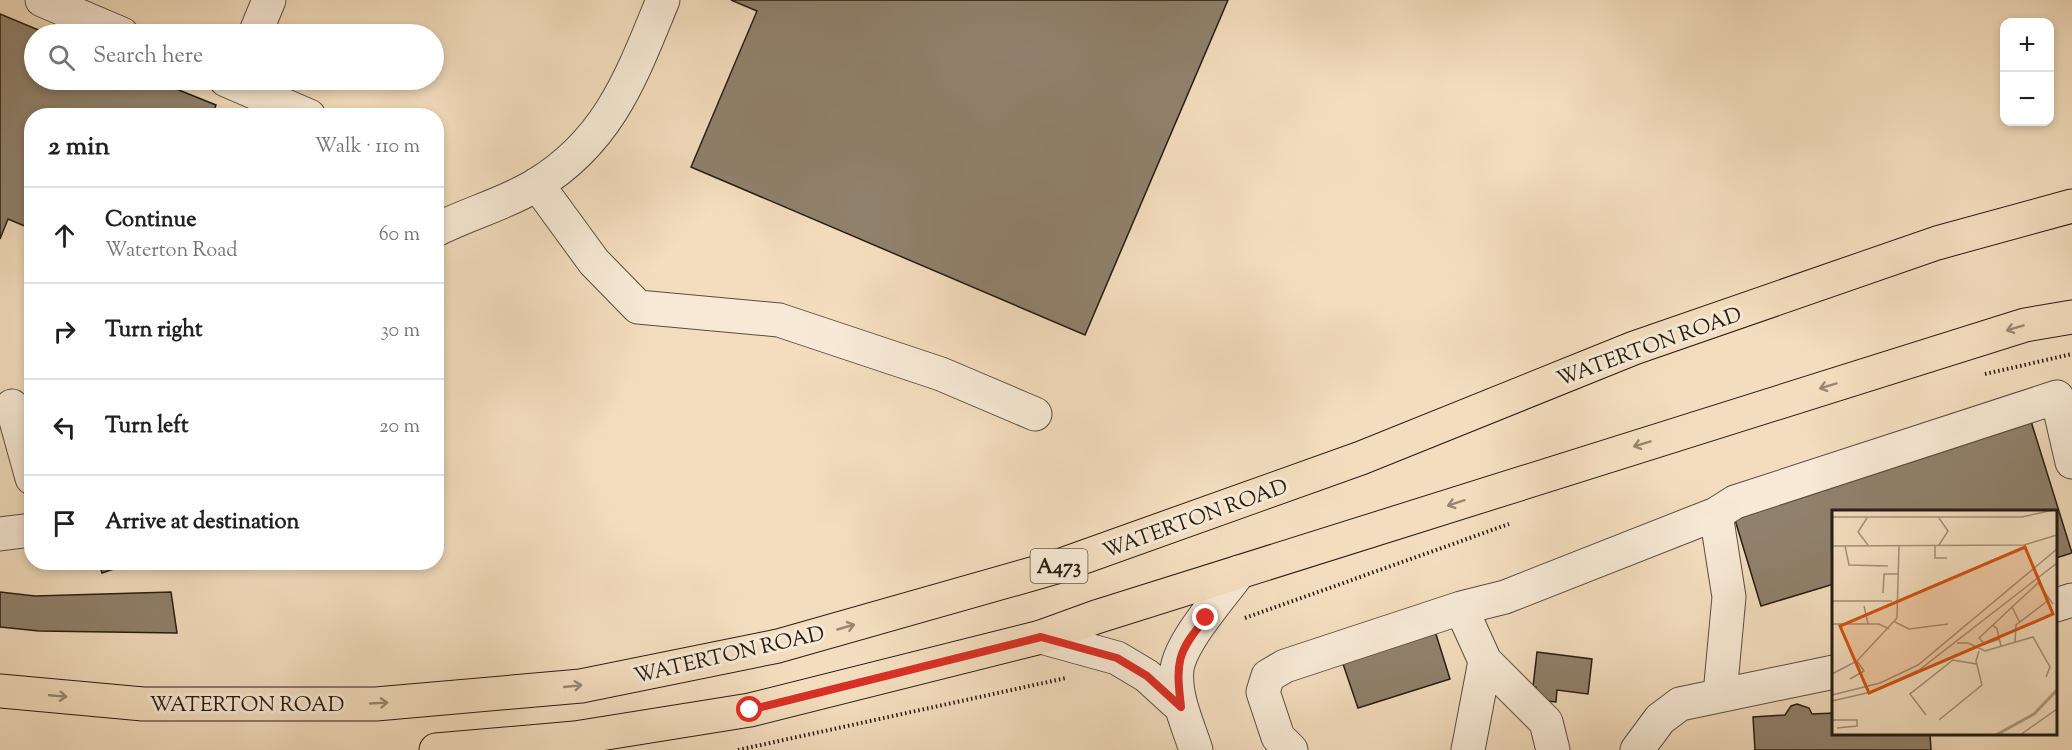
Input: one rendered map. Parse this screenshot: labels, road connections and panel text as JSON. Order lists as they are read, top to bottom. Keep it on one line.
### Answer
{"streets":{"main road":["WATERTON ROAD","A473"]},"page":{"map_buttons":["+","−"],"search":"Search here","heading":["2 min","Walk · 110 m"],"list":[["Continue","Waterton Road","60 m"],["Turn right","30 m"],["Turn left","20 m"],"Arrive at destination"]}}
